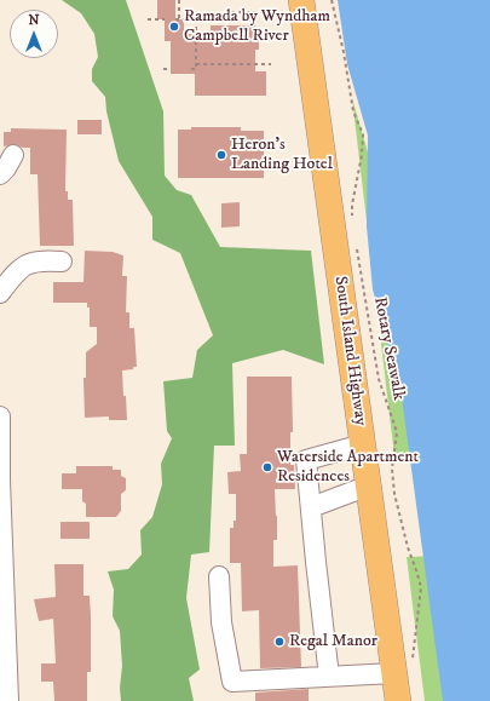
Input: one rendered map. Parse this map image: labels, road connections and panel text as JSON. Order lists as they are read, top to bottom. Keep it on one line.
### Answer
{"streets":{"main road":["South Island Highway"],"path":["Rotary Seawalk"]},"crossings":[["Rotary Seawalk","South Island Highway"]],"places":["Ramada by Wyndham Campbell River","Heron's Landing Hotel","Waterside Apartment Residences","Regal Manor"],"north":"top"}
